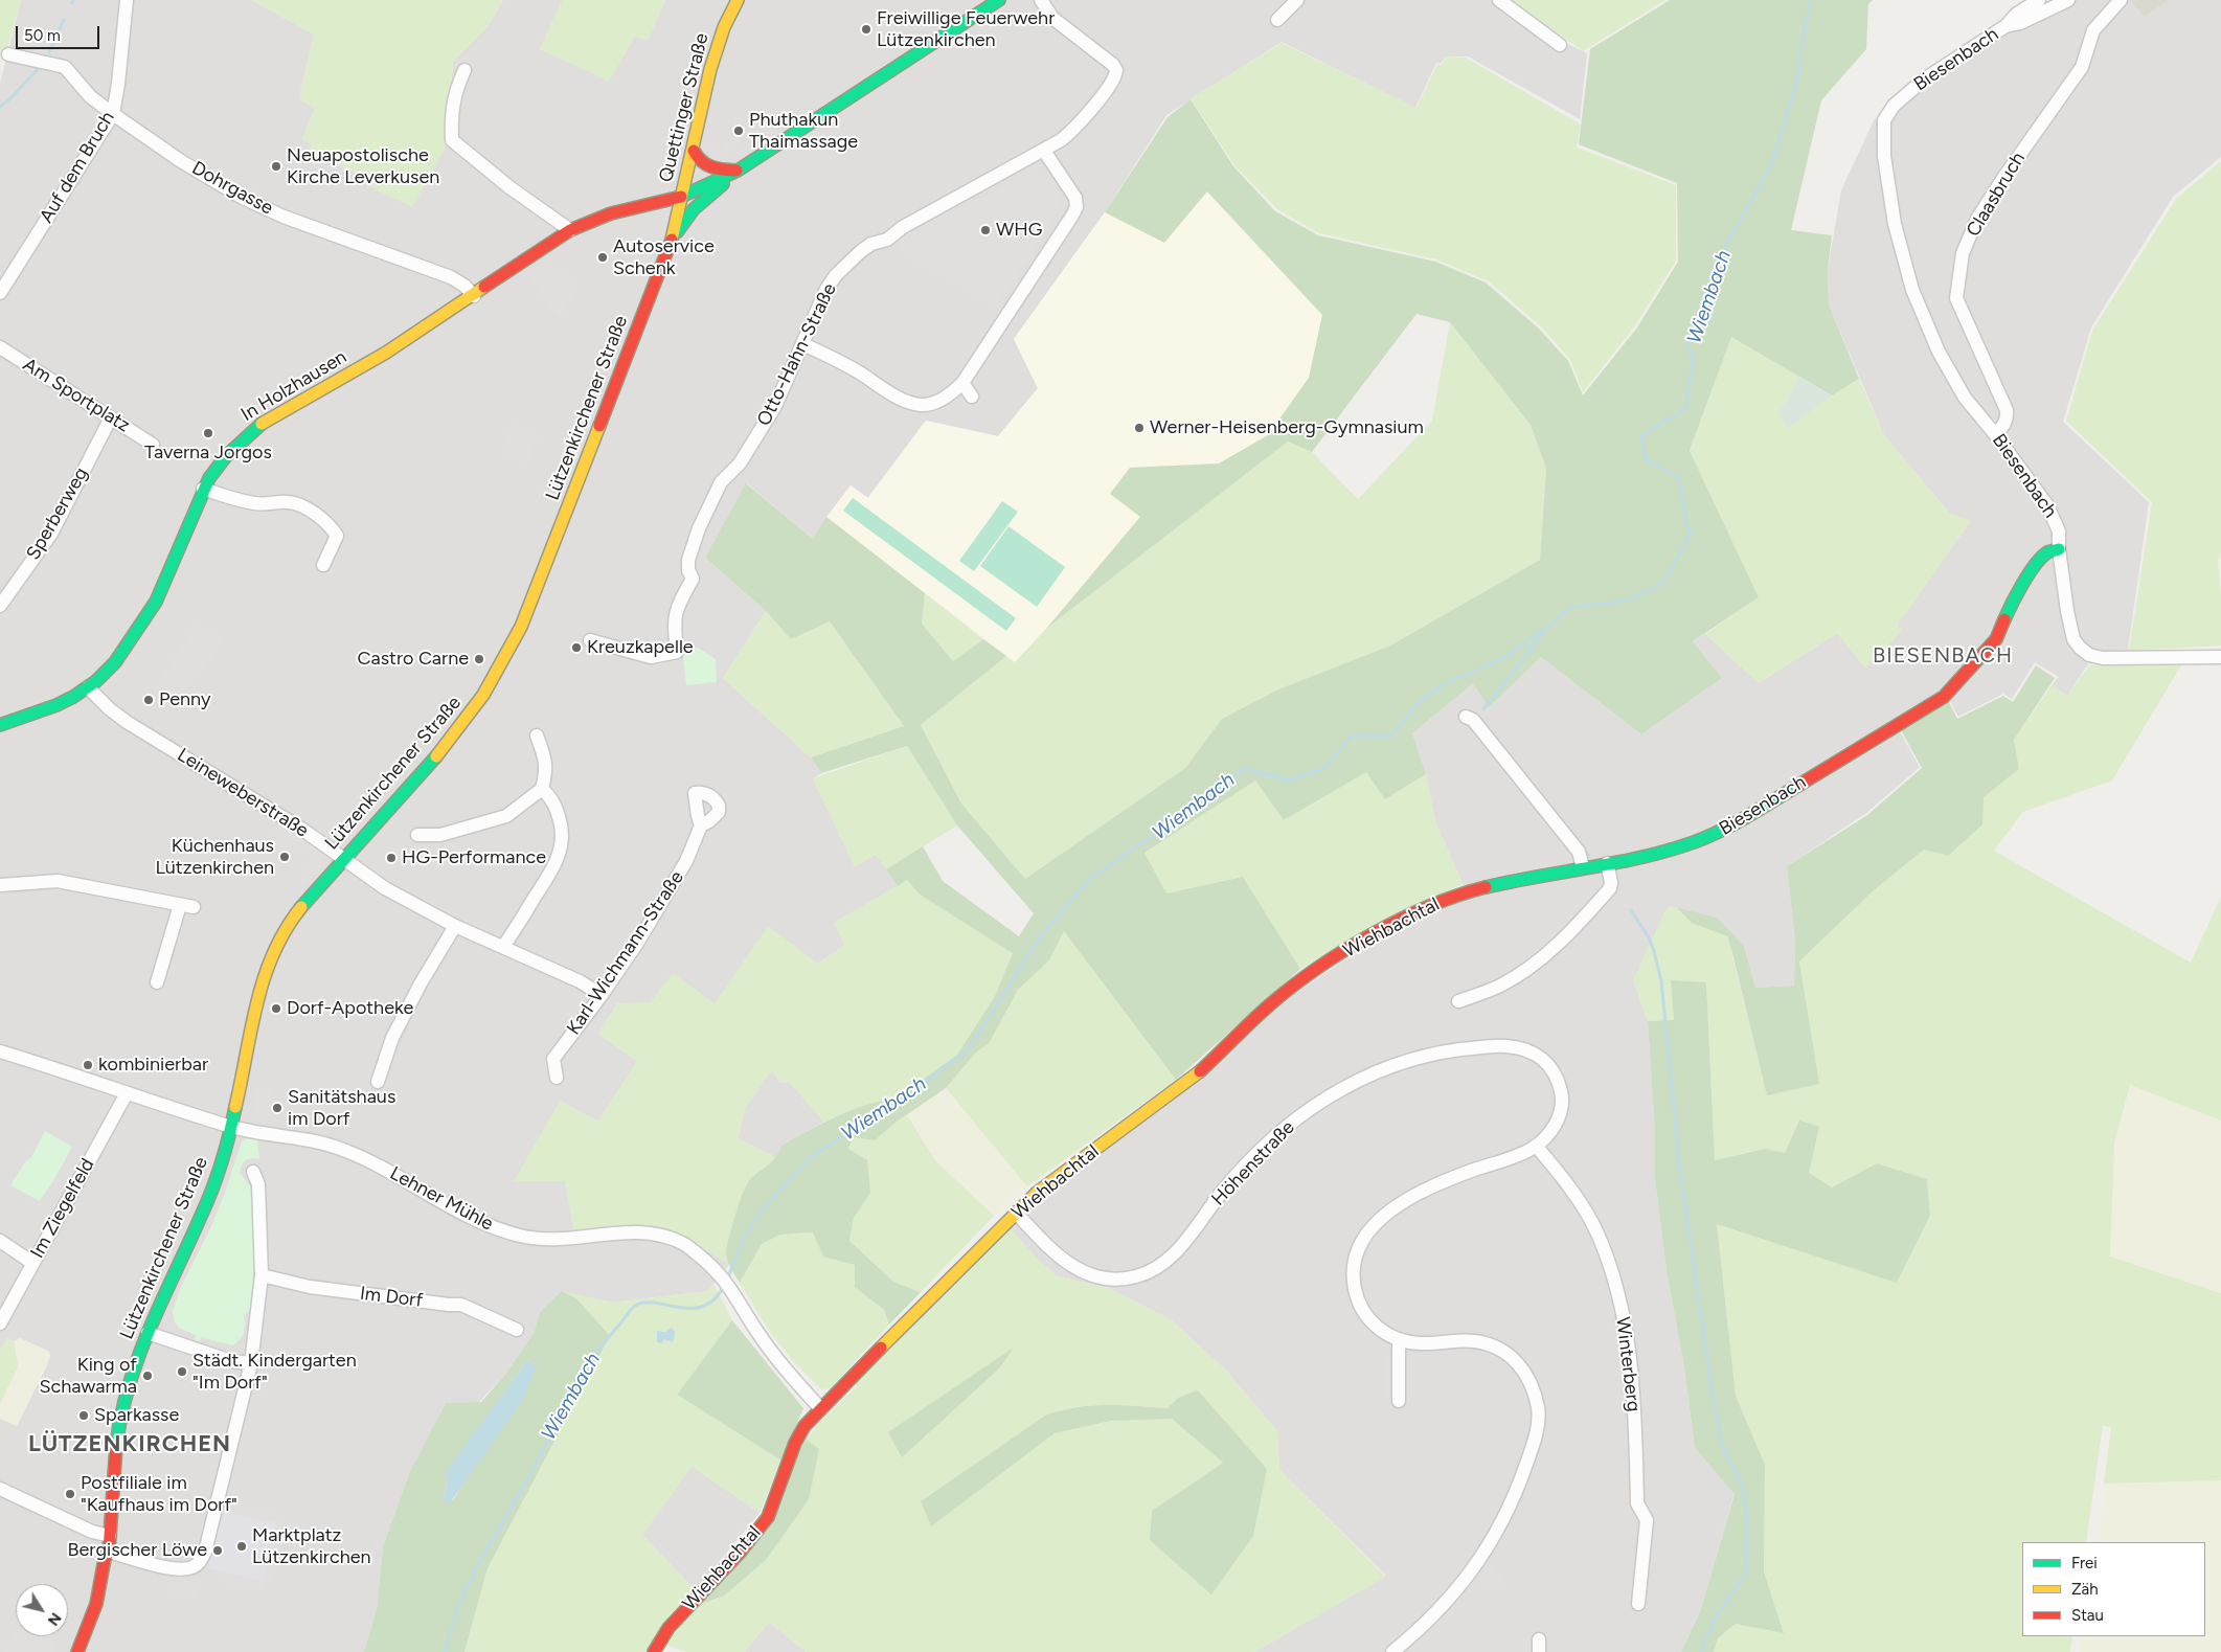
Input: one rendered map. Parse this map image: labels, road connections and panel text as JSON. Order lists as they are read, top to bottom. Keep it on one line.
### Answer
{"streets":{"street":["Biesenbach","Quettinger Straße","Auf dem Bruch","Dohrgasse","Claasbruch","Otto-Hahn-Straße","In Holzhausen","Am Sportplatz","Lützenkirchener Straße","Sperberweg","Leineweberstraße","Wiehbachtal","Karl-Wichmann-Straße","Höhenstraße","Lehner Mühle","Im Ziegelfeld","Im Dorf","Winterberg"]},"crossings":[["Biesenbach","Claasbruch"],["Biesenbach","Wiehbachtal"],["Quettinger Straße","In Holzhausen"],["Quettinger Straße","Lützenkirchener Straße"],["Auf dem Bruch","Dohrgasse"],["Dohrgasse","In Holzhausen"],["In Holzhausen","Lützenkirchener Straße"],["In Holzhausen","Leineweberstraße"],["Am Sportplatz","Sperberweg"],["Lützenkirchener Straße","Leineweberstraße"],["Lützenkirchener Straße","Lehner Mühle"],["Leineweberstraße","Karl-Wichmann-Straße"],["Wiehbachtal","Höhenstraße"],["Wiehbachtal","Lehner Mühle"],["Höhenstraße","Winterberg"],["Lehner Mühle","Im Ziegelfeld"]],"districts":["BIESENBACH","LÜTZENKIRCHEN"],"water":["Wiembach"],"places":["Freiwillige Feuerwehr Lützenkirchen","Phuthakun Thaimassage","Neuapostolische Kirche Leverkusen","WHG","Autoservice Schenk","Werner-Heisenberg-Gymnasium","Taverna Jorgos","Kreuzkapelle","Castro Carne","Penny","Küchenhaus Lützenkirchen","HG-Performance","Dorf-Apotheke","kombinierbar","Sanitätshaus im Dorf","Städt. Kindergarten \"Im Dorf\"","King of Schawarma","Sparkasse","Postfiliale im \"Kaufhaus im Dorf\"","Marktplatz Lützenkirchen","Bergischer Löwe"],"legend":["Frei","Zäh","Stau"],"scale_bar":"50 m","north":"bottom right"}
